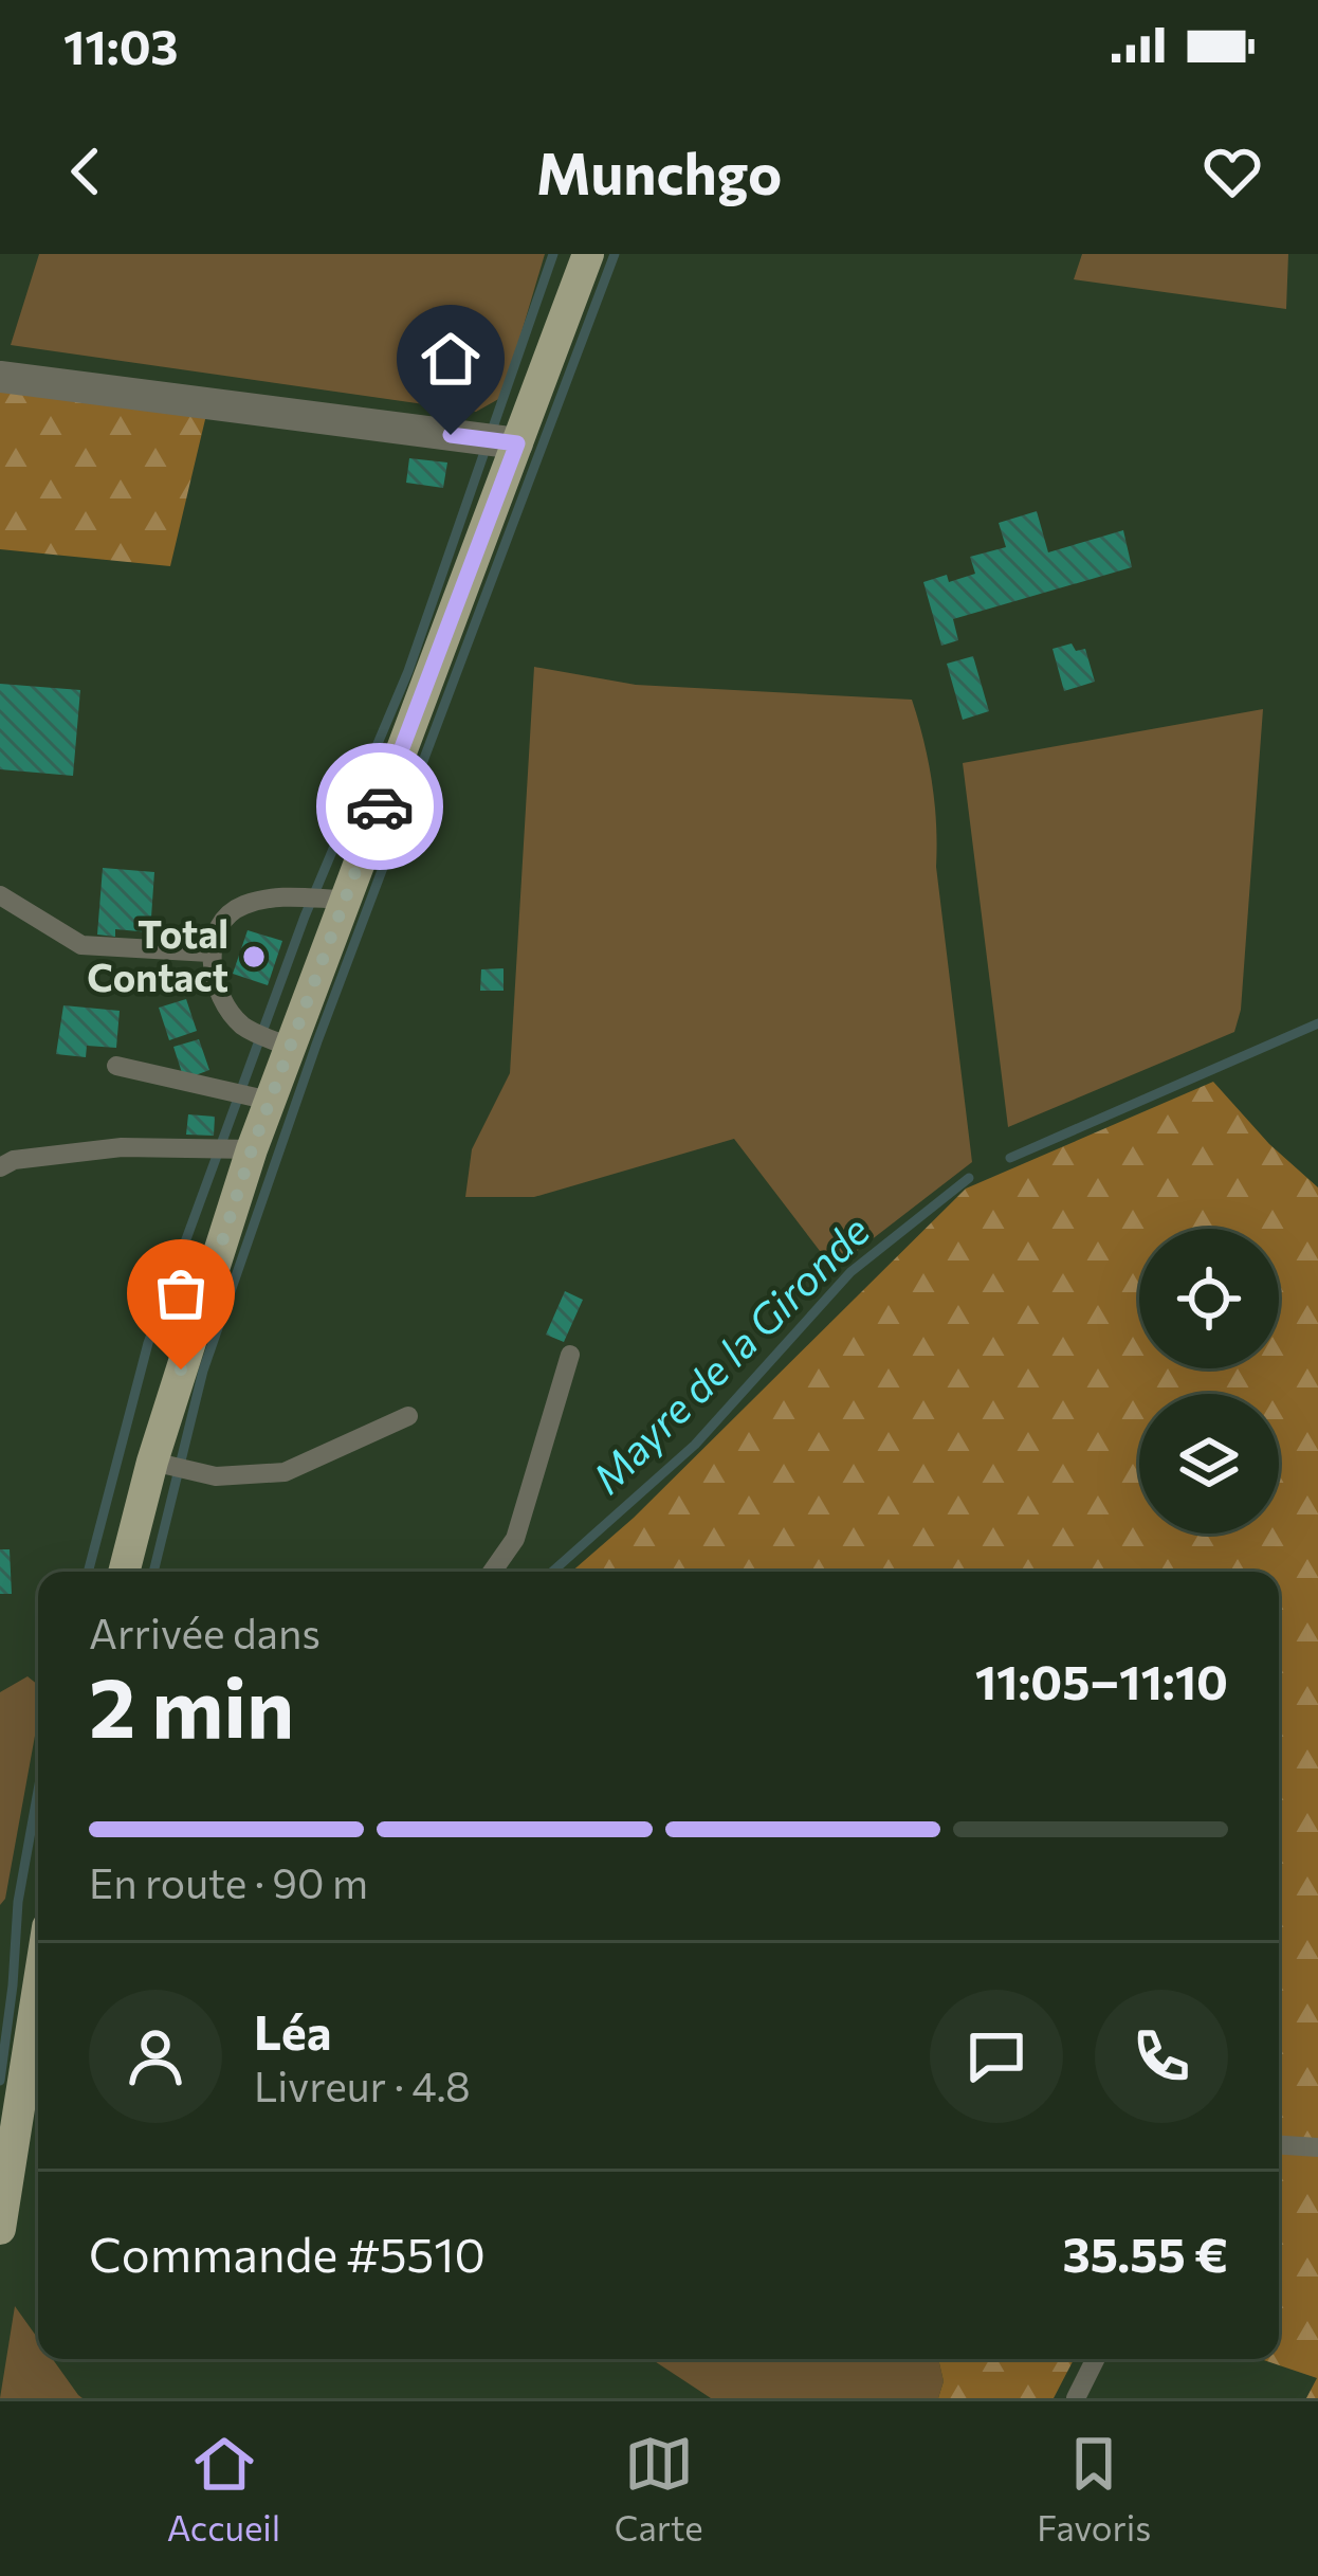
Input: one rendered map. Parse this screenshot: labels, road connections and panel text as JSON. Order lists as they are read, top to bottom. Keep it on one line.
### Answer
{"water":["Mayre de la Gironde"],"places":["Total Contact"],"page":{"status":"11:03","header":"Munchgo","heading":["2 min","Arrivée dans","11:05–11:10"],"panel":["Léa","Livreur · 4.8","Commande #5510","35.55 €"],"bar":"En route · 90 m","tabs":["Accueil","Carte","Favoris"]}}
